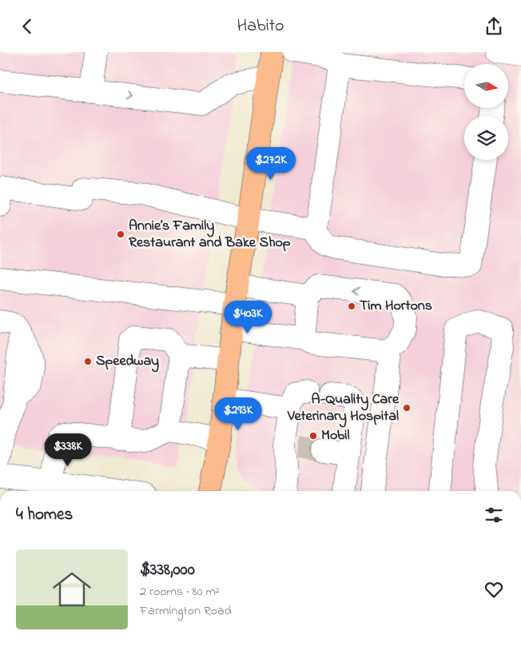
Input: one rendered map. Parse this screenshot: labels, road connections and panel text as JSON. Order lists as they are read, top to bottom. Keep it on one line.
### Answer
{"places":["Annie’s Family Restaurant and Bake Shop","Tim Hortons","Speedway","A-Quality Care Veterinary Hospital","Mobil"],"north":"right","page":{"header":"Habito","price":["$272K","$403K","$293K","$338K"],"heading":"4 homes","list":[{"name":"$338,000","note":"2 rooms · 80 m² · Farmington Road"}]}}
